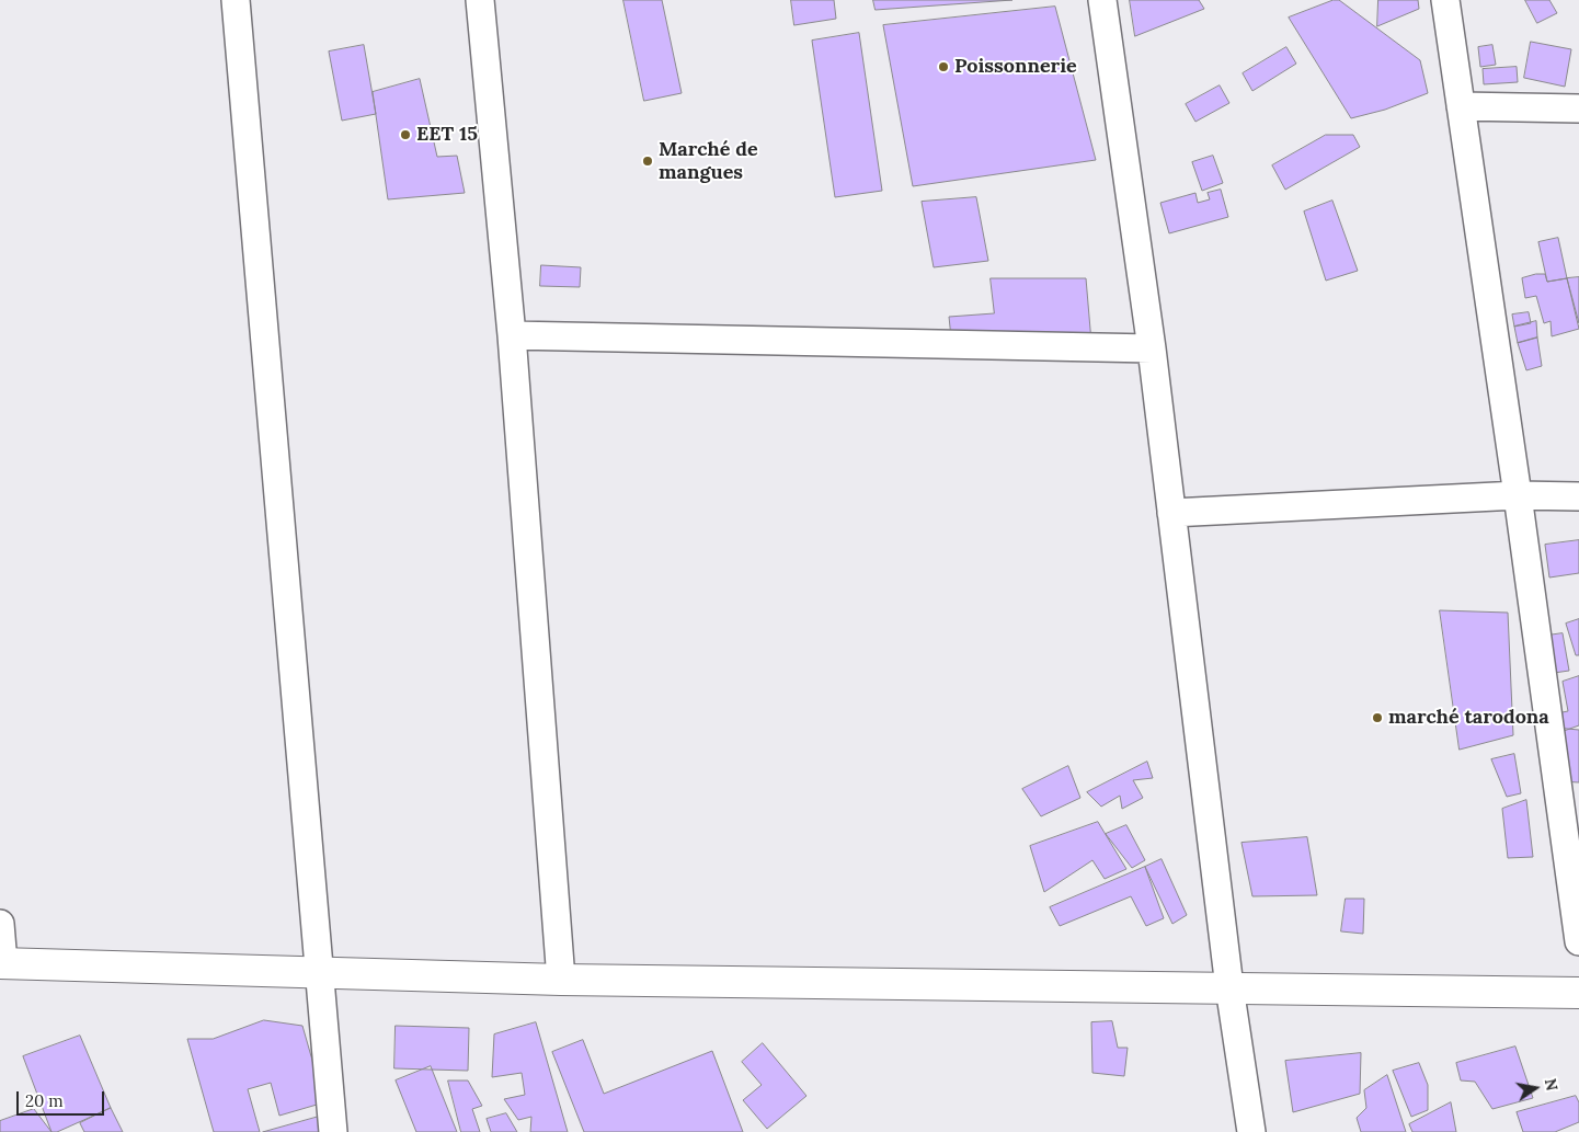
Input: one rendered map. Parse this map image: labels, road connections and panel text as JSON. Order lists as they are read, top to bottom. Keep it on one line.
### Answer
{"places":["Poissonnerie","EET 15","Marché de mangues","marché tarodona"],"scale_bar":"20 m","north":"right"}
